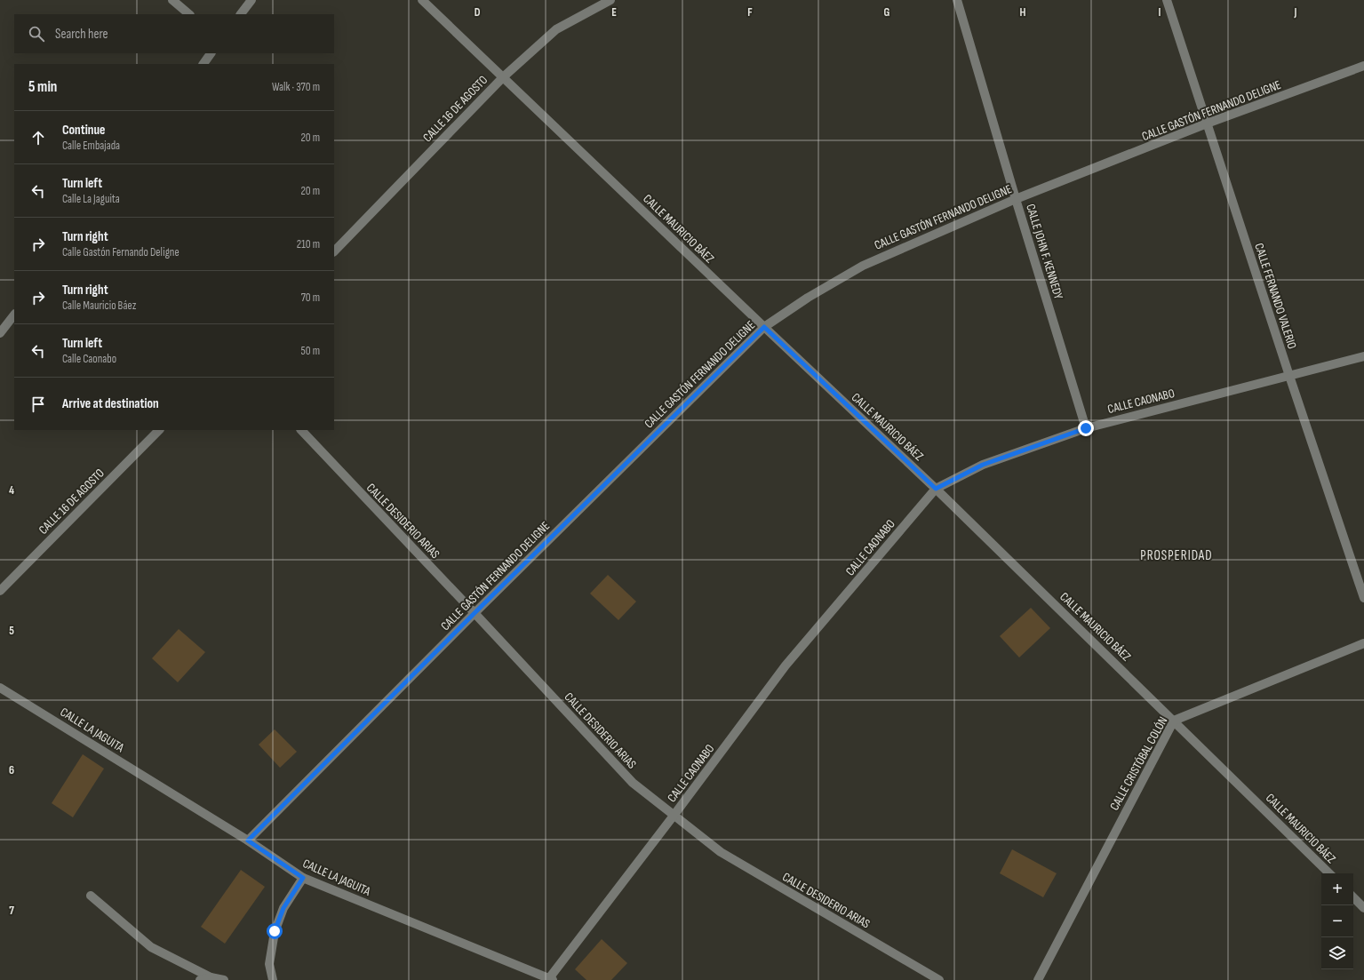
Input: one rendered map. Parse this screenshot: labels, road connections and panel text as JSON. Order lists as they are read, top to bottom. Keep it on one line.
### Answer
{"streets":{"street":["CALLE 16 DE AGOSTO","CALLE GASTÓN FERNANDO DELIGNE","CALLE MAURICIO BÁEZ","CALLE JOHN F. KENNEDY","CALLE FERNANDO VALERIO","CALLE CAONABO","CALLE DESIDERIO ARIAS","CALLE LA JAGUITA","CALLE CRISTÓBAL COLÓN"]},"crossings":[["CALLE 16 DE AGOSTO","CALLE MAURICIO BÁEZ"],["CALLE GASTÓN FERNANDO DELIGNE","CALLE MAURICIO BÁEZ"],["CALLE GASTÓN FERNANDO DELIGNE","CALLE JOHN F. KENNEDY"],["CALLE GASTÓN FERNANDO DELIGNE","CALLE FERNANDO VALERIO"],["CALLE GASTÓN FERNANDO DELIGNE","CALLE DESIDERIO ARIAS"],["CALLE GASTÓN FERNANDO DELIGNE","CALLE LA JAGUITA"],["CALLE MAURICIO BÁEZ","CALLE CAONABO"],["CALLE MAURICIO BÁEZ","CALLE CRISTÓBAL COLÓN"],["CALLE JOHN F. KENNEDY","CALLE CAONABO"],["CALLE FERNANDO VALERIO","CALLE CAONABO"],["CALLE CAONABO","CALLE DESIDERIO ARIAS"],["CALLE CAONABO","CALLE LA JAGUITA"]],"districts":["PROSPERIDAD"],"page":{"search":"Search here","heading":["5 min","Walk · 370 m"],"list":[["Continue","Calle Embajada","20 m"],["Turn left","Calle La Jaguita","20 m"],["Turn right","Calle Gastón Fernando Deligne","210 m"],["Turn right","Calle Mauricio Báez","70 m"],["Turn left","Calle Caonabo","50 m"],"Arrive at destination"],"map_buttons":["+","−"]},"grid":{"columns":["D","E","F","G","H","I","J"],"rows":["4","5","6","7"]}}
